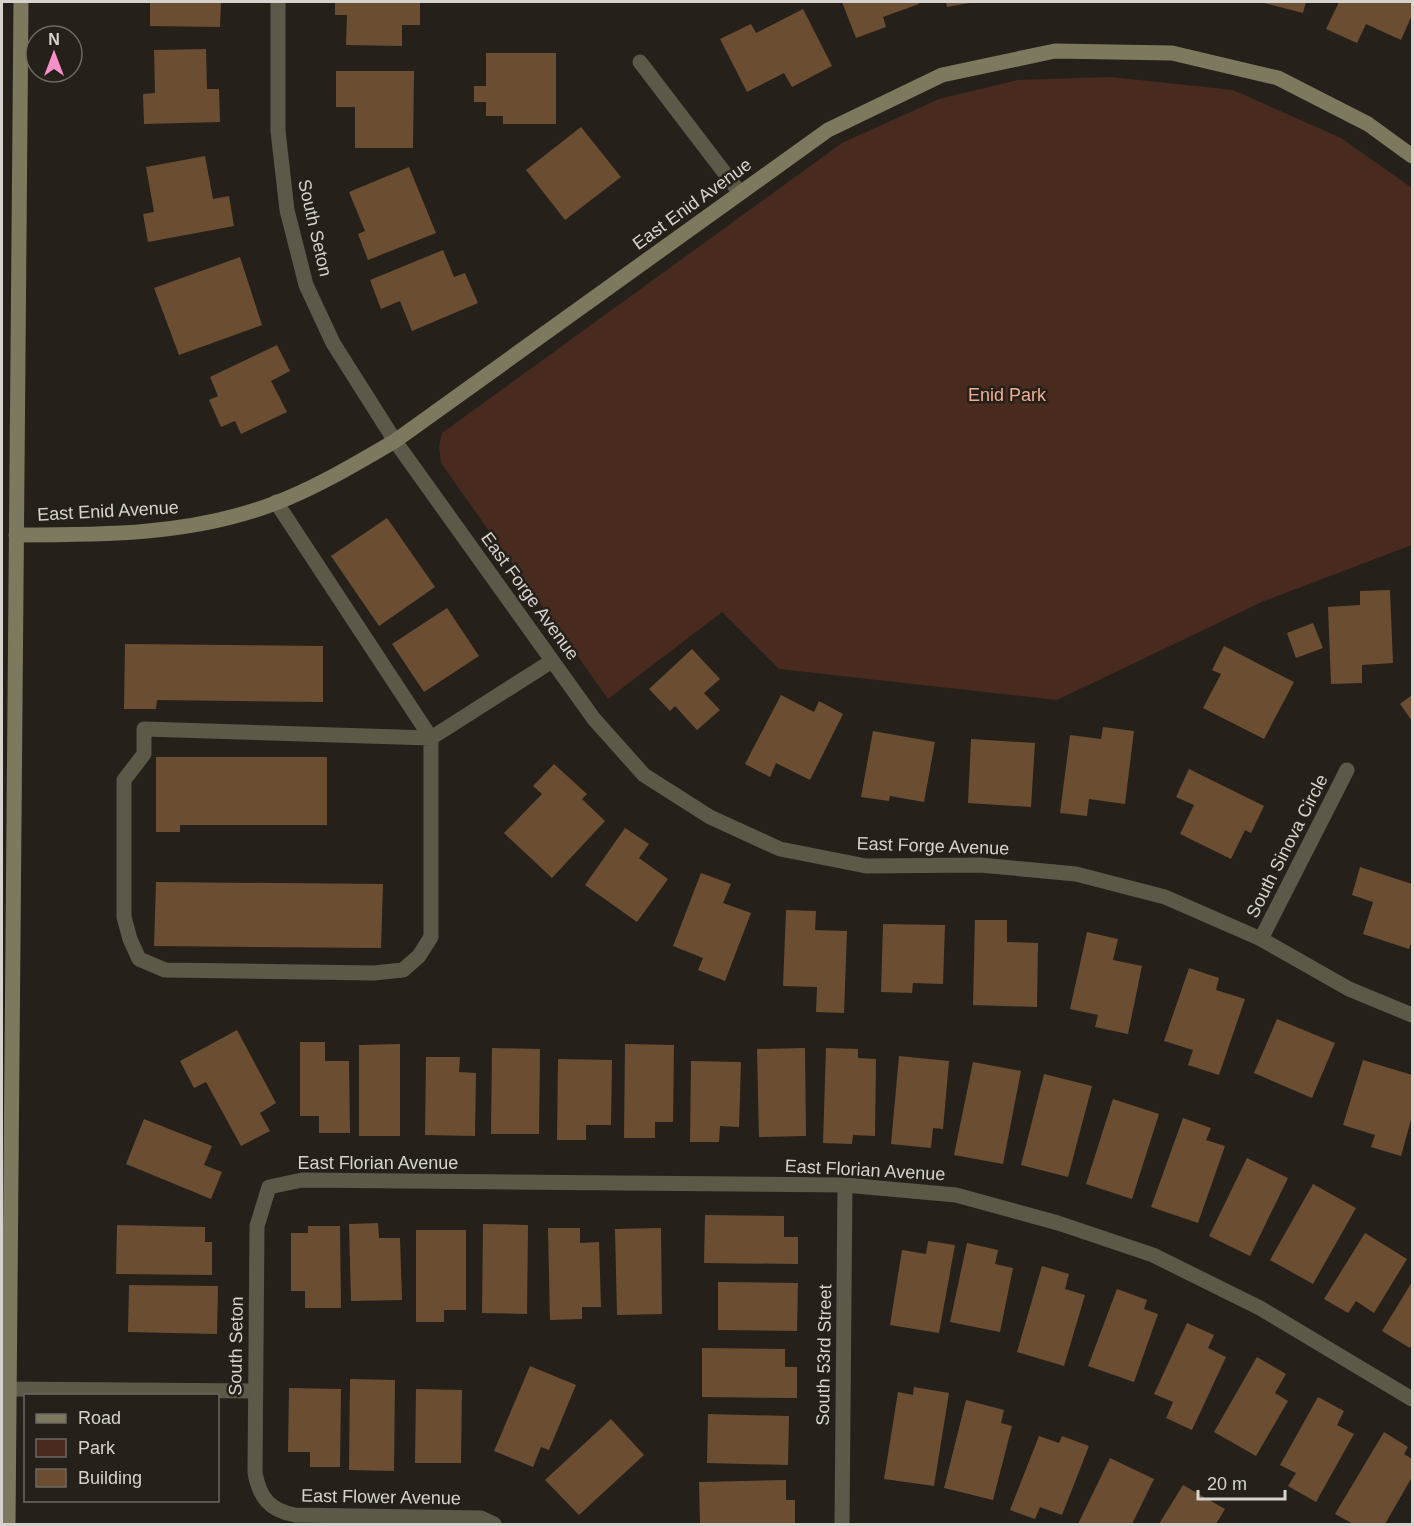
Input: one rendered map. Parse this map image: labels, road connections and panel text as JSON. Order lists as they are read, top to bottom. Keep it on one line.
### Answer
{"streets":{"street":["East Enid Avenue","South Seton","East Forge Avenue","South Sinova Circle","East Florian Avenue","South 53rd Street","East Flower Avenue"]},"crossings":[["East Enid Avenue","South Seton"],["East Enid Avenue","East Forge Avenue"],["South Seton","East Forge Avenue"],["South Seton","East Florian Avenue"],["South Seton","East Flower Avenue"],["East Forge Avenue","South Sinova Circle"],["East Florian Avenue","South 53rd Street"]],"parks":["Enid Park"],"legend":["Road","Park","Building"],"scale_bar":"20 m","north":"top"}
